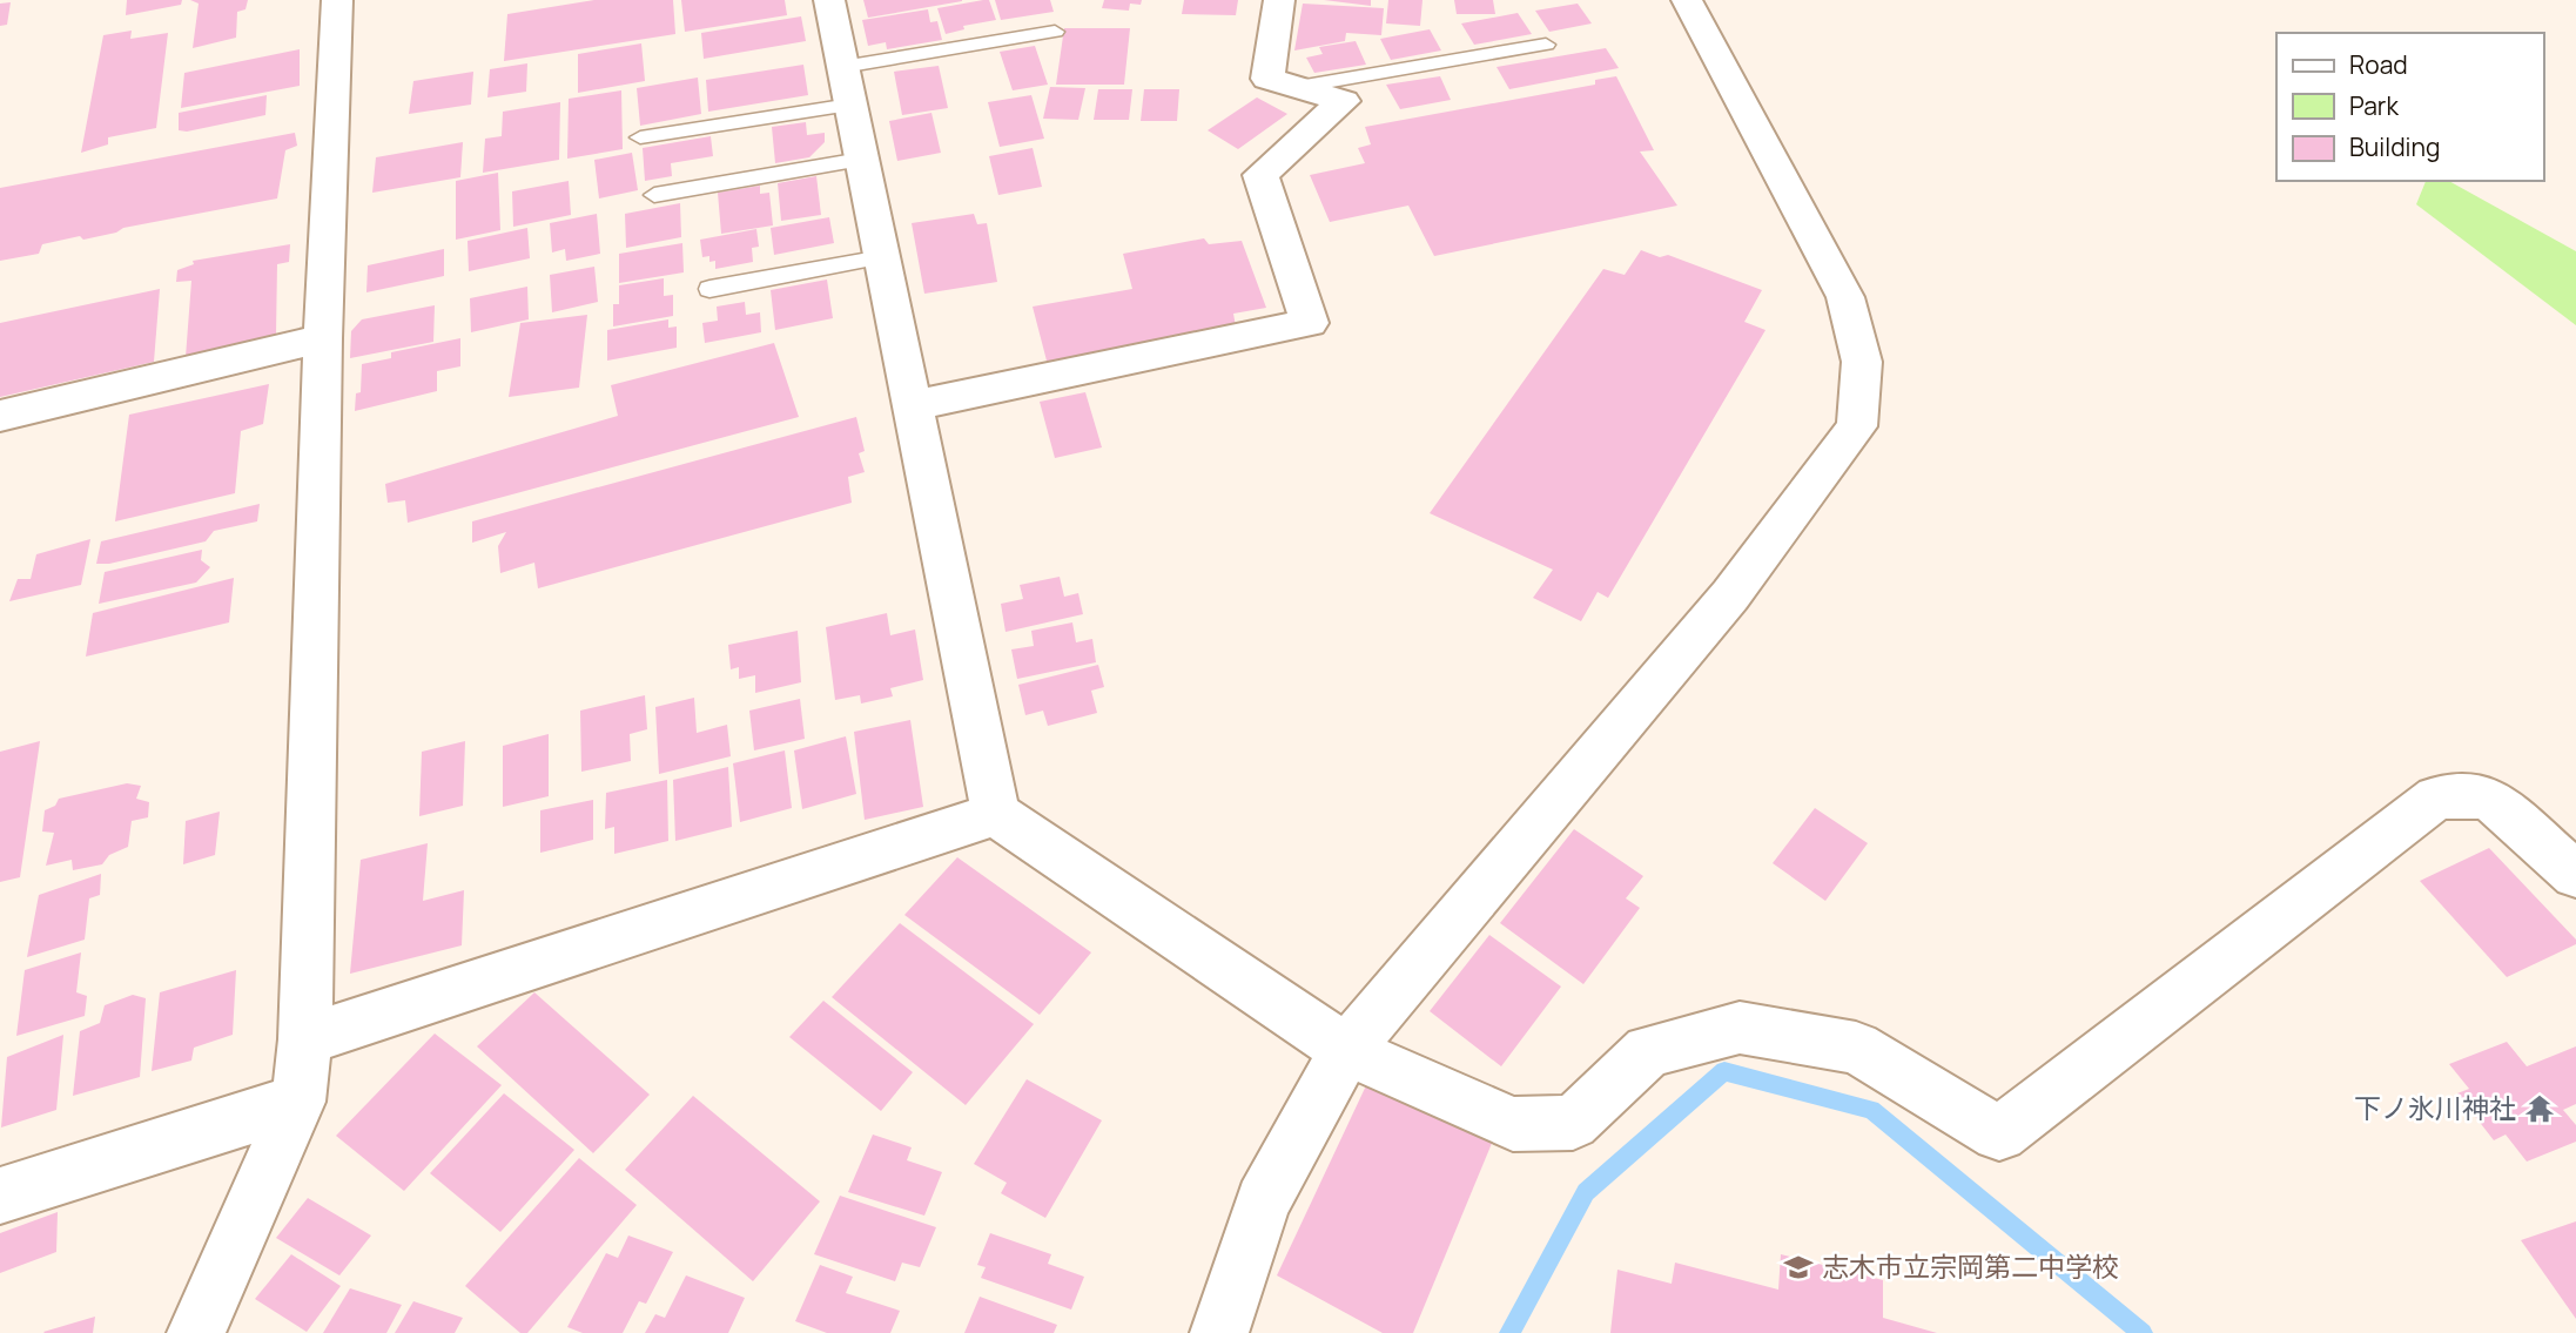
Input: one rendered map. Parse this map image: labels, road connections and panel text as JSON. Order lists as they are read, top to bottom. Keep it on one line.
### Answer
{"places":{"temple":["下ノ氷川神社"],"school or university":["志木市立宗岡第二中学校"]},"legend":["Road","Park","Building"]}
